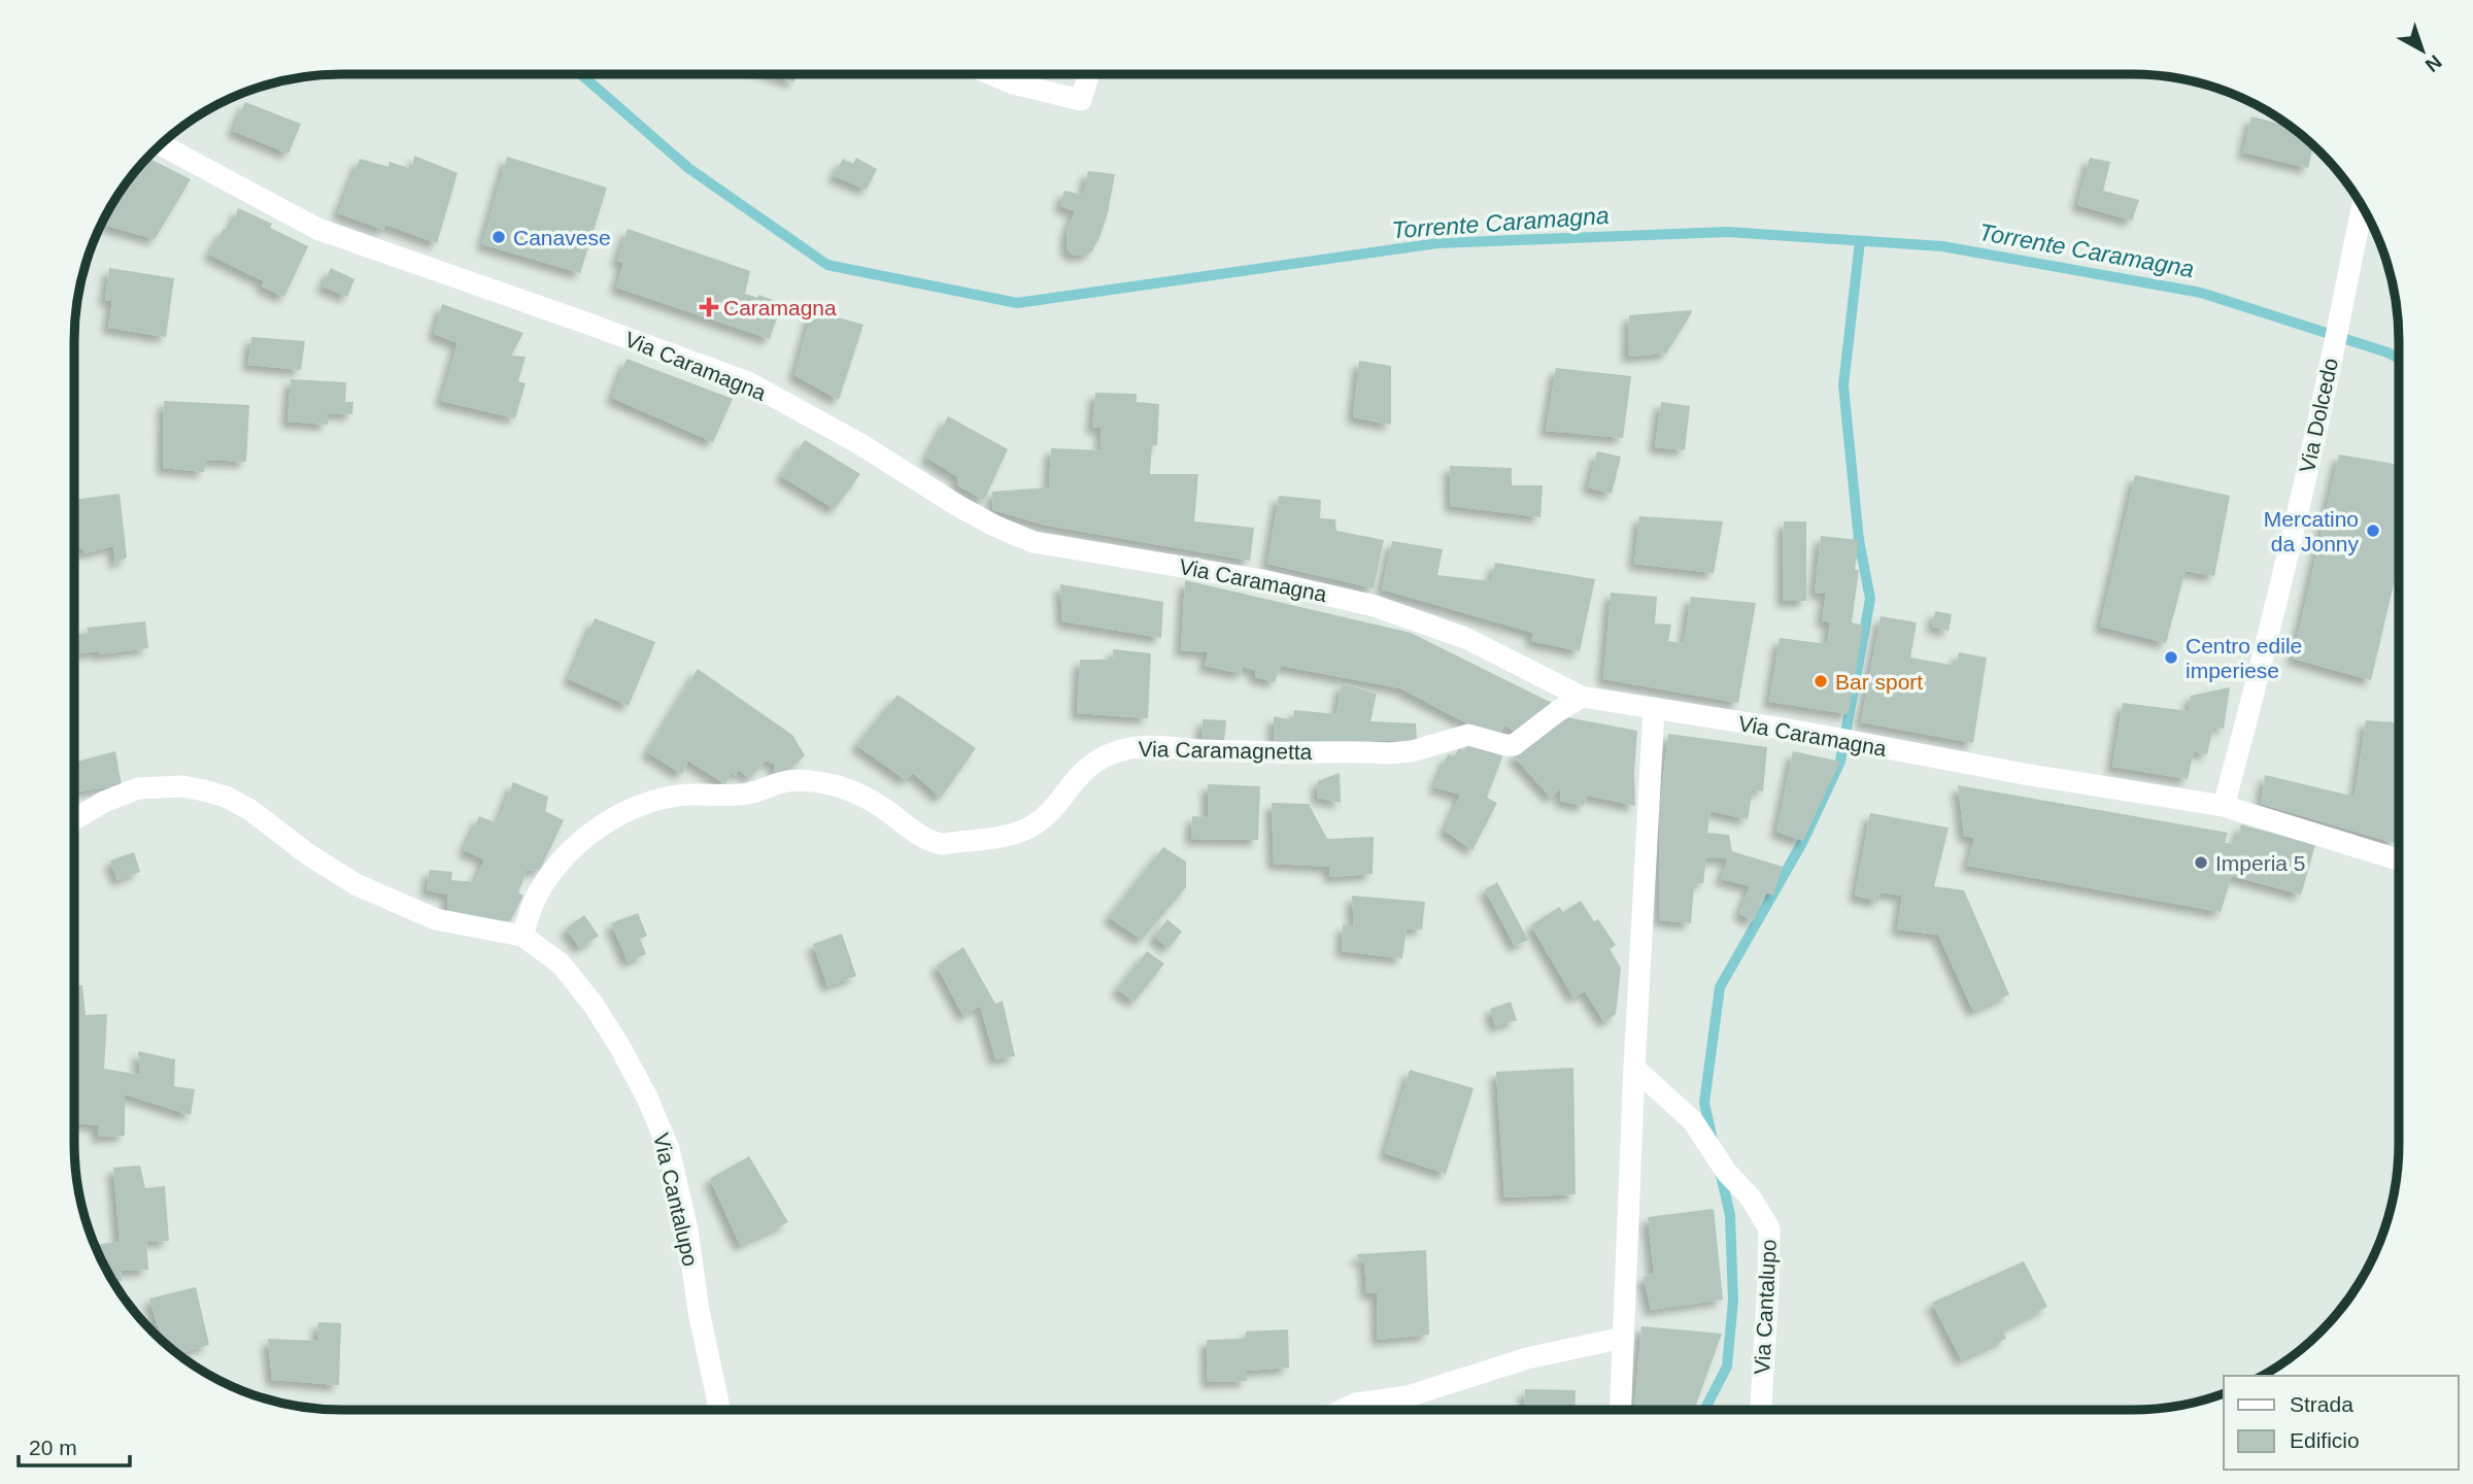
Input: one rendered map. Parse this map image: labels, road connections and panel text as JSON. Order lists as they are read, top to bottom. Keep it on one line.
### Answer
{"streets":{"street":["Via Caramagna","Via Dolcedo","Via Caramagnetta","Via Cantalupo"]},"crossings":[["Via Caramagna","Via Dolcedo"],["Via Caramagna","Via Caramagnetta"],["Via Caramagnetta","Via Cantalupo"]],"water":["Torrente Caramagna"],"places":{"other":["Canavese","Mercatino da Jonny","Centro edile imperiese","Bar sport","Imperia 5"],"health":["Caramagna"]},"legend":["Strada","Edificio"],"scale_bar":"20 m","north":"bottom right"}
